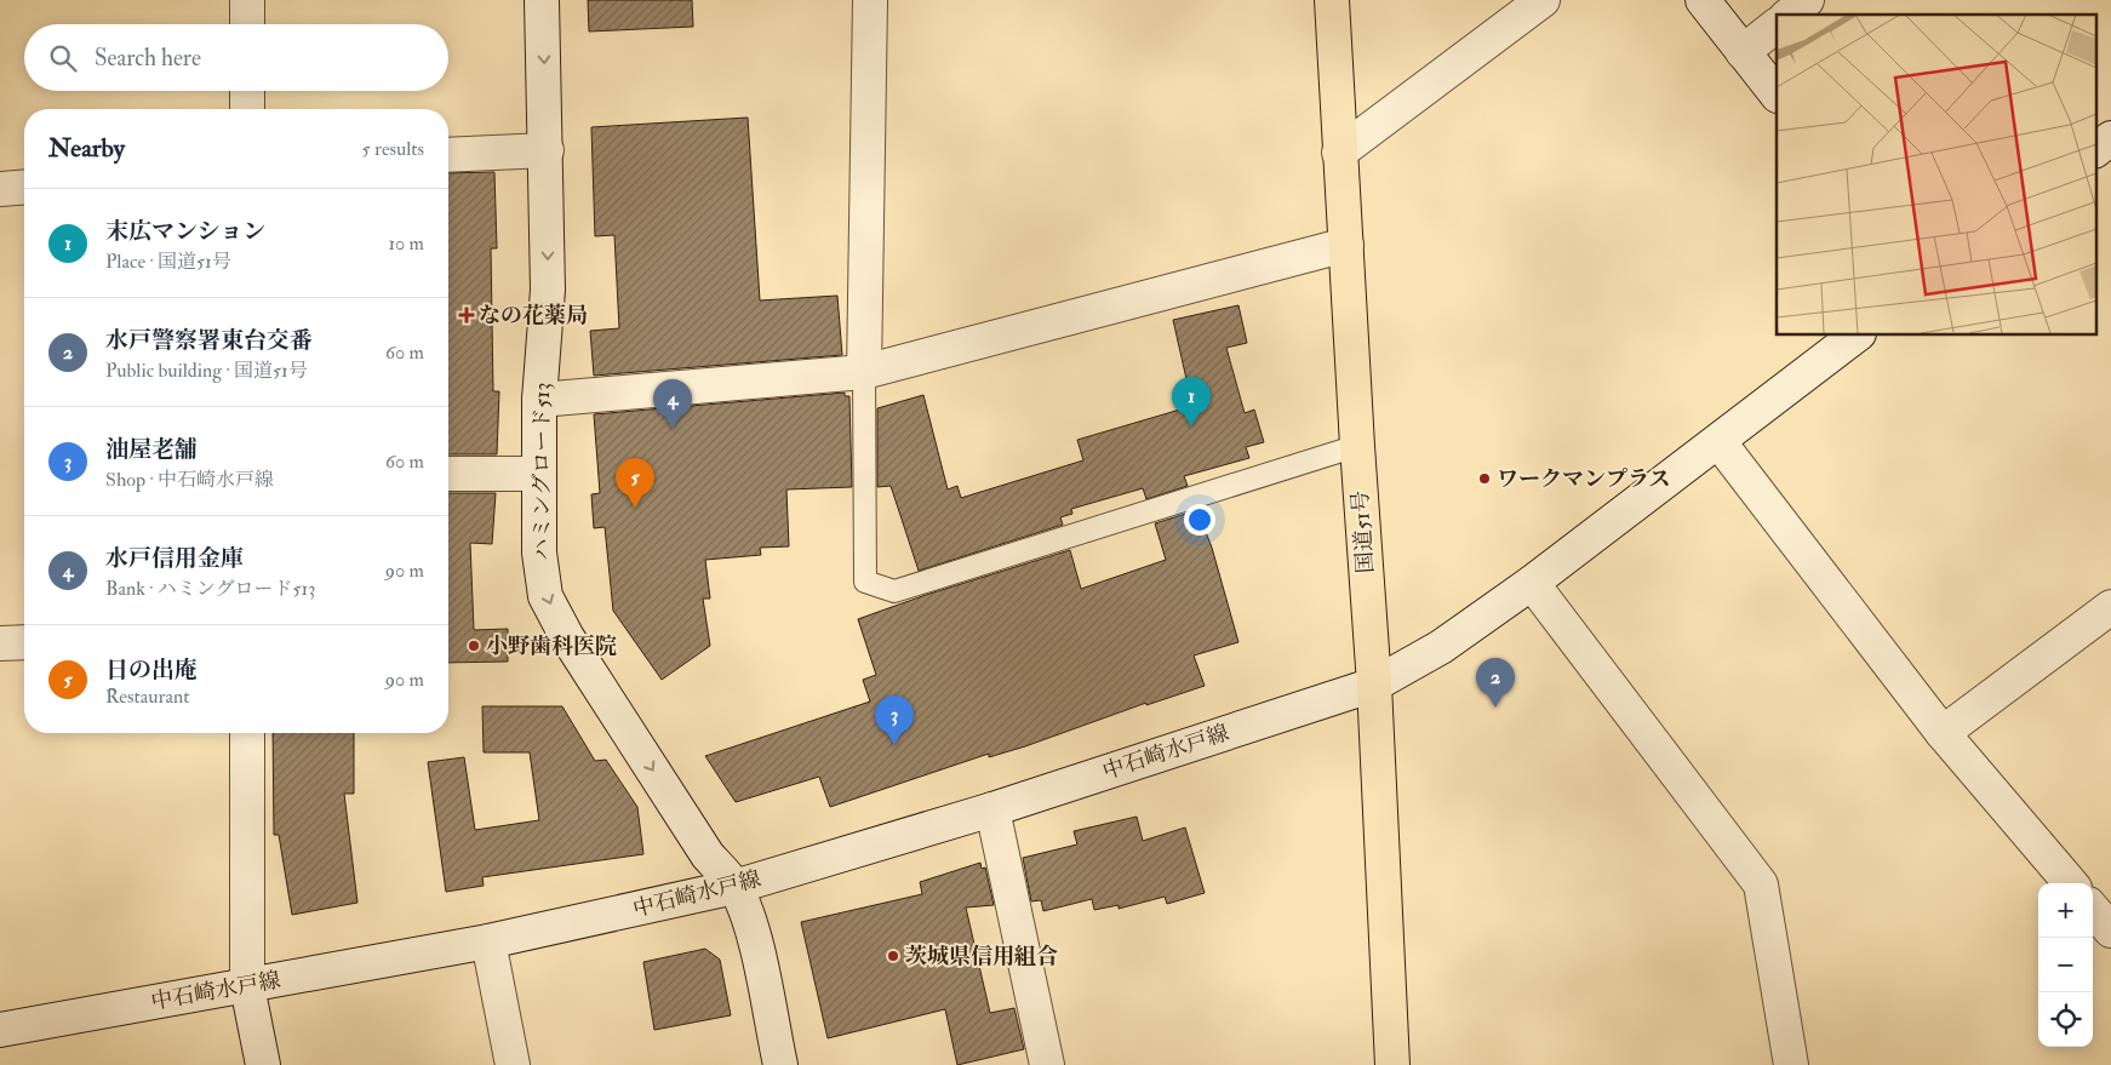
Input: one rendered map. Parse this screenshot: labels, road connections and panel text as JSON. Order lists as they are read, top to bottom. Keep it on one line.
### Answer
{"streets":{"highway":["国道51号"],"street":["ハミングロード513","中石崎水戸線"]},"crossings":[["ハミングロード513","中石崎水戸線"],["国道51号","中石崎水戸線"]],"one_way":["ハミングロード513"],"places":{"health":["なの花薬局"],"other":["ワークマンプラス","小野歯科医院","茨城県信用組合"]},"page":{"search":"Search here","heading":["Nearby","5 results"],"list":[{"mark":"1","name":"末広マンション","note":"Place · 国道51号","value":"10 m"},{"mark":"2","name":"水戸警察署東台交番","note":"Public building · 国道51号","value":"60 m"},{"mark":"3","name":"油屋老舗","note":"Shop · 中石崎水戸線","value":"60 m"},{"mark":"4","name":"水戸信用金庫","note":"Bank · ハミングロード513","value":"90 m"},{"mark":"5","name":"日の出庵","note":"Restaurant","value":"90 m"}],"pins":["1","4","5","2","3"],"map_buttons":["+","−"]}}
